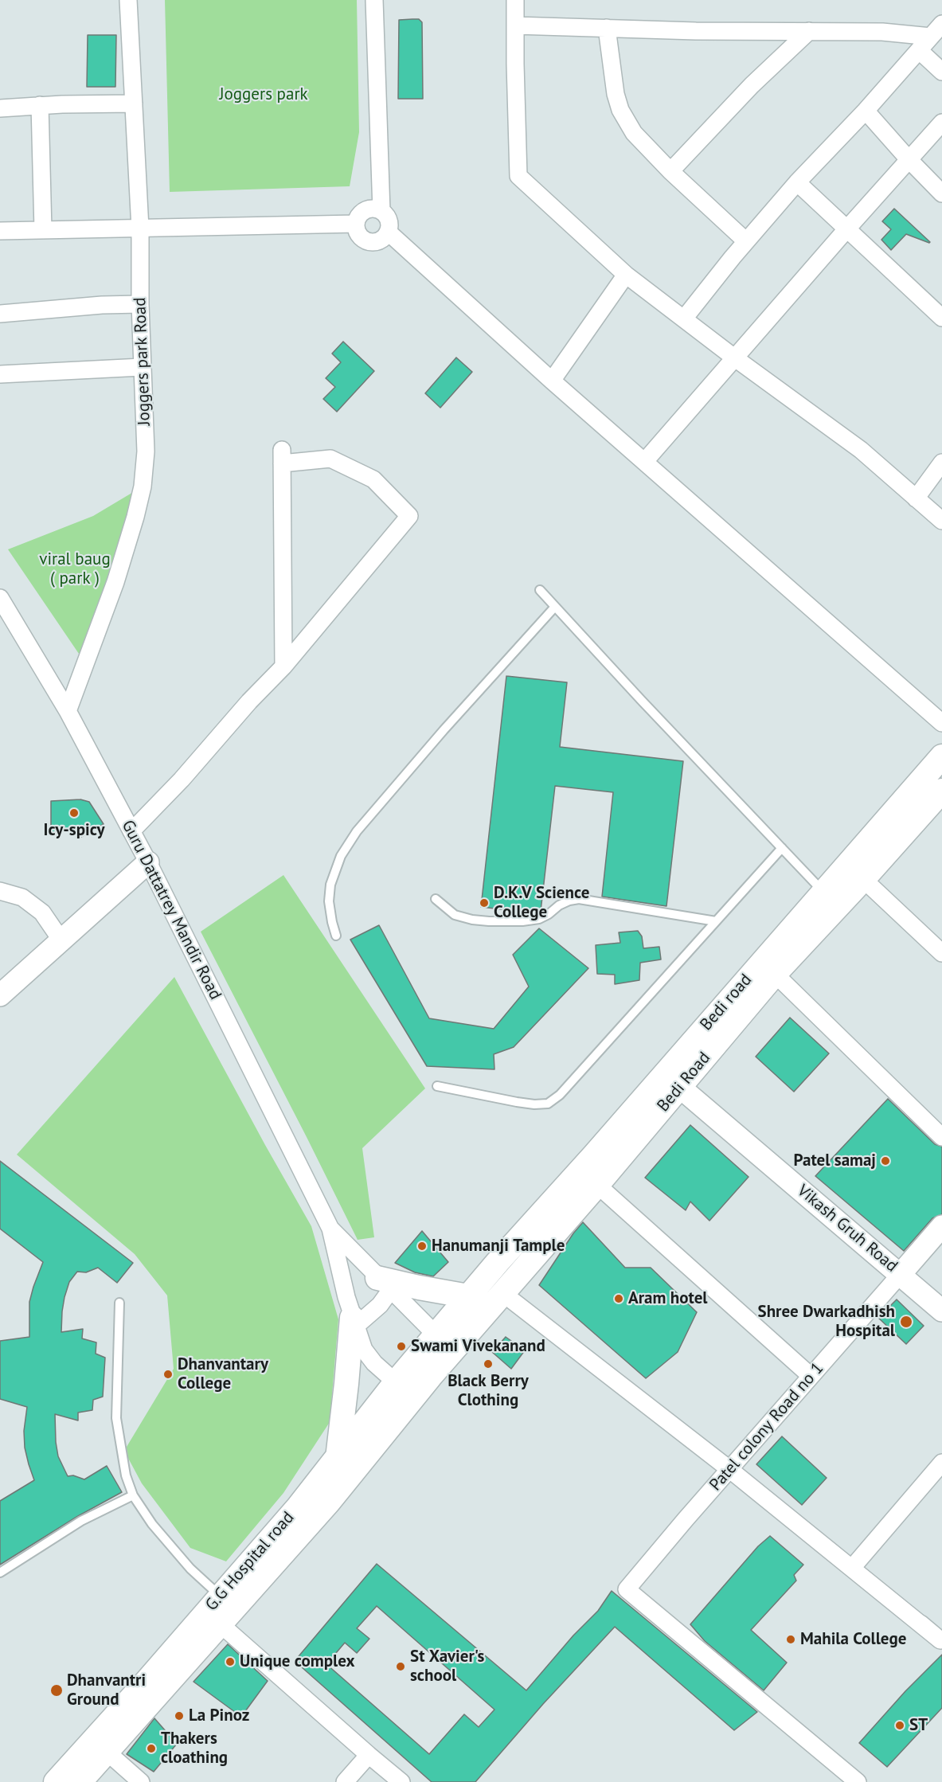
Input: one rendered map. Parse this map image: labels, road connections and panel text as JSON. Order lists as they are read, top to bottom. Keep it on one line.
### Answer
{"streets":{"main road":["Bedi road","Bedi Road","G.G Hospital road"],"street":["Joggers park Road","Guru Dattatrey Mandir Road","Vikash Gruh Road","Patel colony Road no 1"]},"crossings":[["Joggers park Road","Guru Dattatrey Mandir Road"],["Guru Dattatrey Mandir Road","Bedi road"],["Guru Dattatrey Mandir Road","Bedi Road"],["Guru Dattatrey Mandir Road","G.G Hospital road"],["Bedi road","Bedi Road"],["Bedi road","Vikash Gruh Road"],["Bedi road","G.G Hospital road"],["Bedi Road","Vikash Gruh Road"],["Bedi Road","G.G Hospital road"],["Vikash Gruh Road","Patel colony Road no 1"]],"parks":["Joggers park","viral baug ( park )"],"places":["Icy-spicy","D.K.V Science College","Patel samaj","Hanumanji Tample","Aram hotel","Shree Dwarkadhish Hospital","Swami Vivekanand","Black Berry Clothing","Dhanvantary College","Mahila College","Unique complex","St Xavier's school","Dhanvantri Ground","La Pinoz","ST","Thakers cloathing"]}
